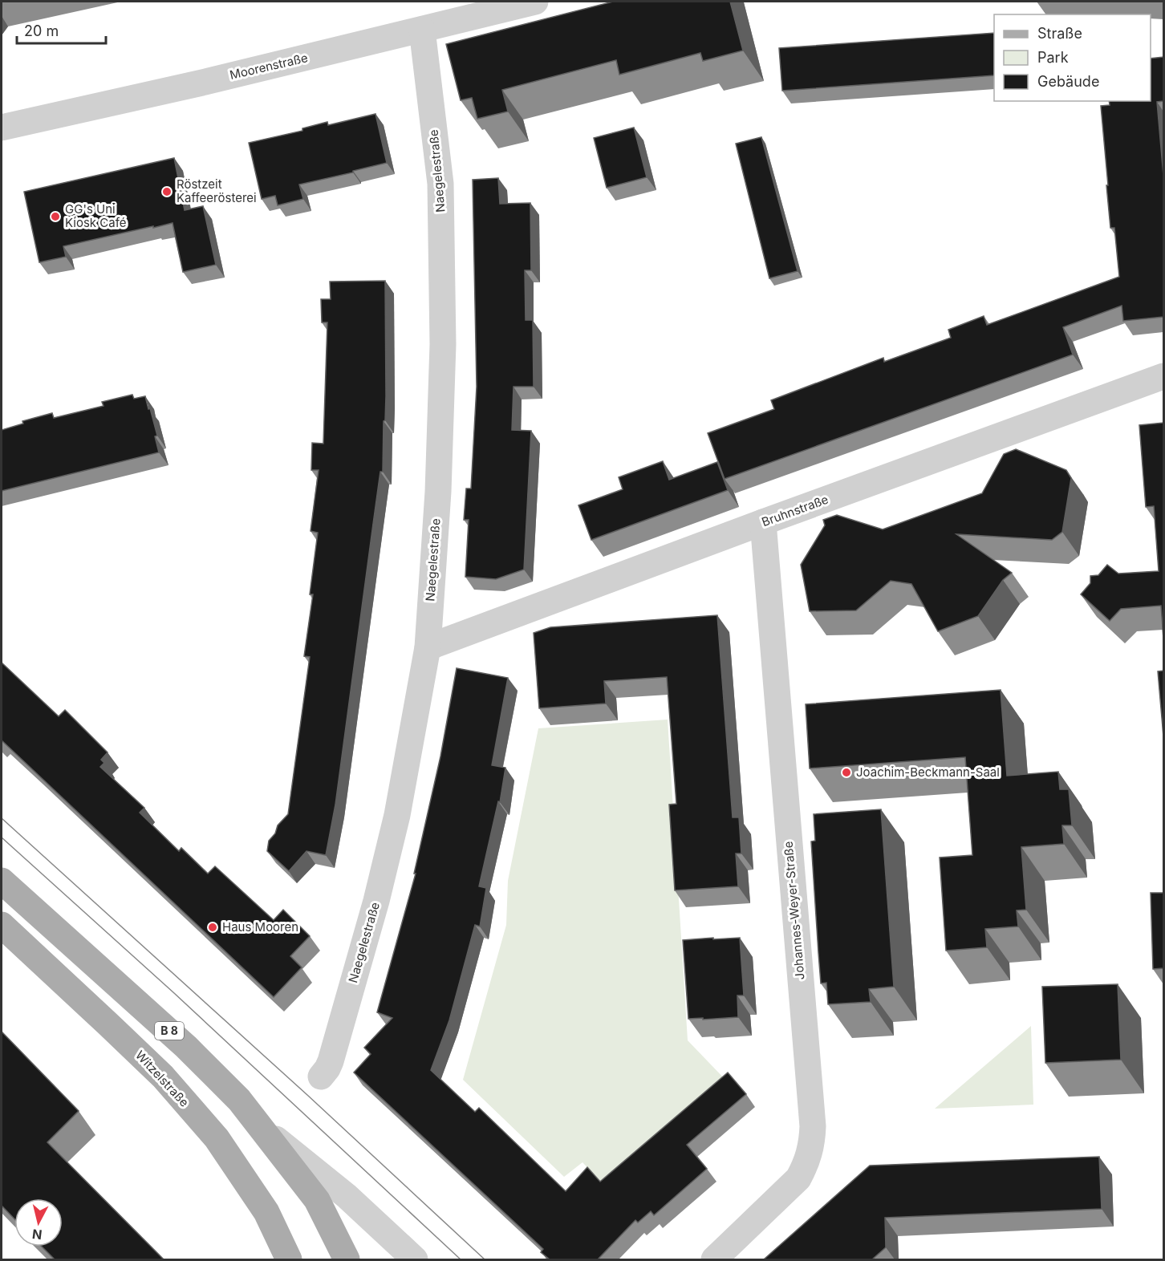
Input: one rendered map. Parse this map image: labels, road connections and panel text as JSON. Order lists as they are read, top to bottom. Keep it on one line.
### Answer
{"streets":{"main road":["B 8","Witzelstraße"],"street":["Moorenstraße","Naegelestraße","Bruhnstraße","Johannes-Weyer-Straße"]},"crossings":[["Moorenstraße","Naegelestraße"],["Naegelestraße","Bruhnstraße"],["Bruhnstraße","Johannes-Weyer-Straße"]],"places":["Röstzeit Kaffeerösterei","GG's Uni Kiosk Café","Joachim-Beckmann-Saal","Haus Mooren"],"legend":["Straße","Park","Gebäude"],"scale_bar":"20 m","north":"bottom"}
